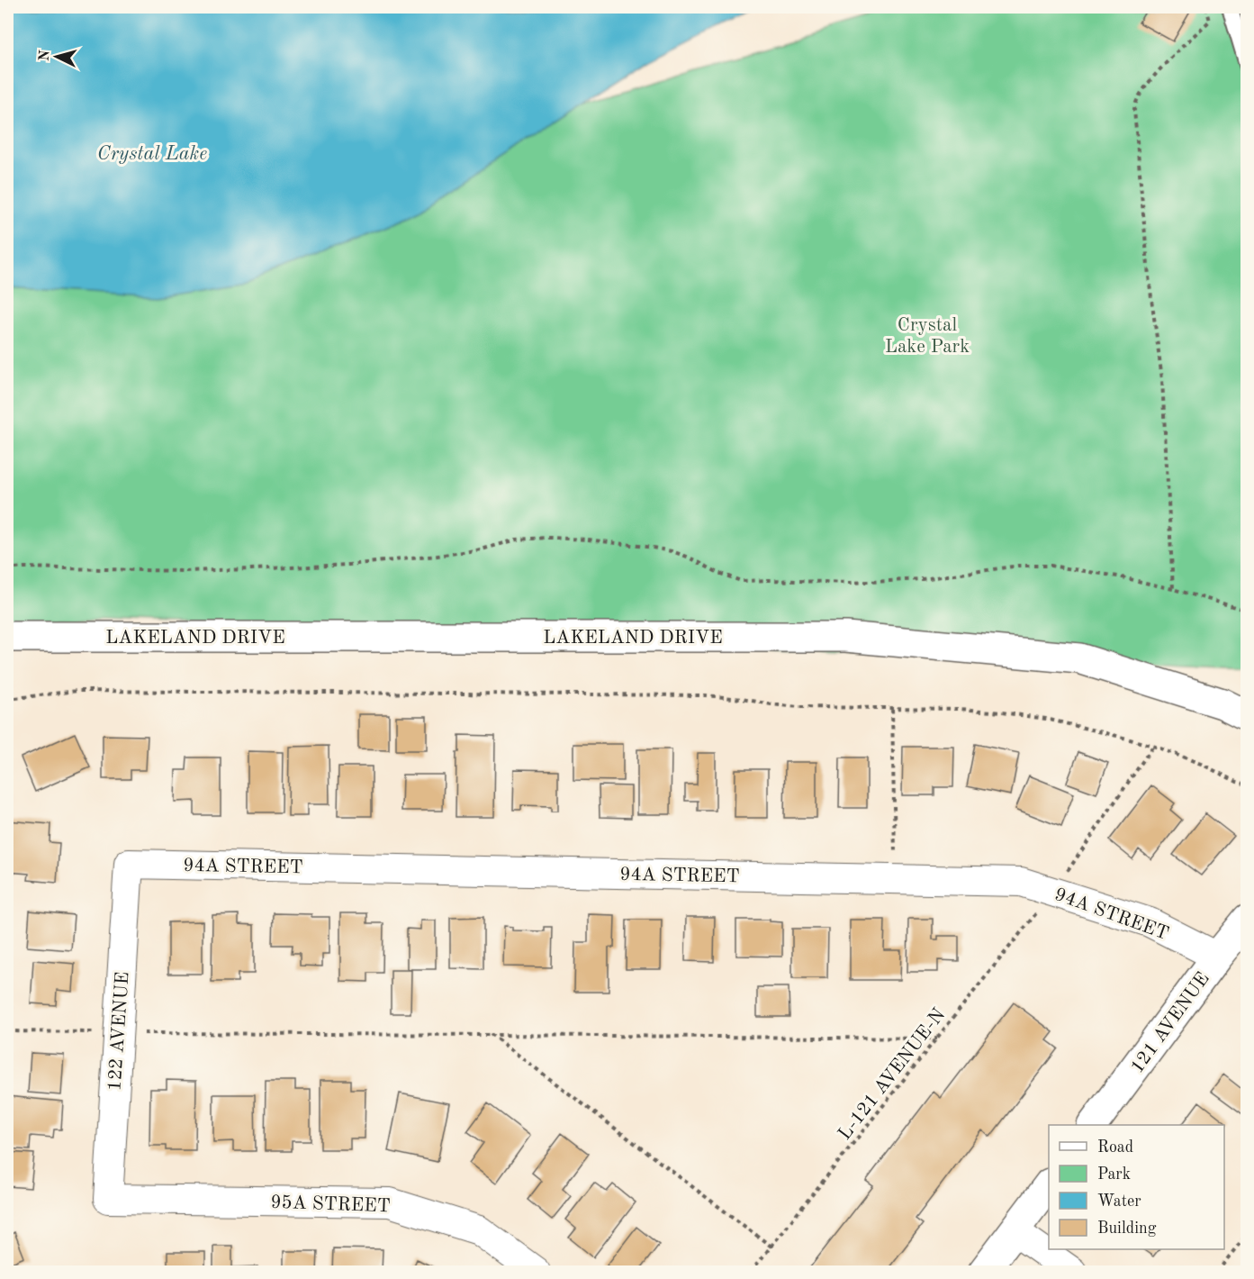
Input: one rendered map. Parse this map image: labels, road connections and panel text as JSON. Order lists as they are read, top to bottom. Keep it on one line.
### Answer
{"streets":{"street":["LAKELAND DRIVE","94A STREET","121 AVENUE","122 AVENUE","95A STREET"],"path":["L-121 AVENUE-N"]},"crossings":[["94A STREET","121 AVENUE"],["94A STREET","122 AVENUE"],["94A STREET","L-121 AVENUE-N"],["122 AVENUE","95A STREET"]],"water":["Crystal Lake"],"parks":["Crystal Lake Park"],"legend":["Road","Park","Water","Building"],"north":"left"}
